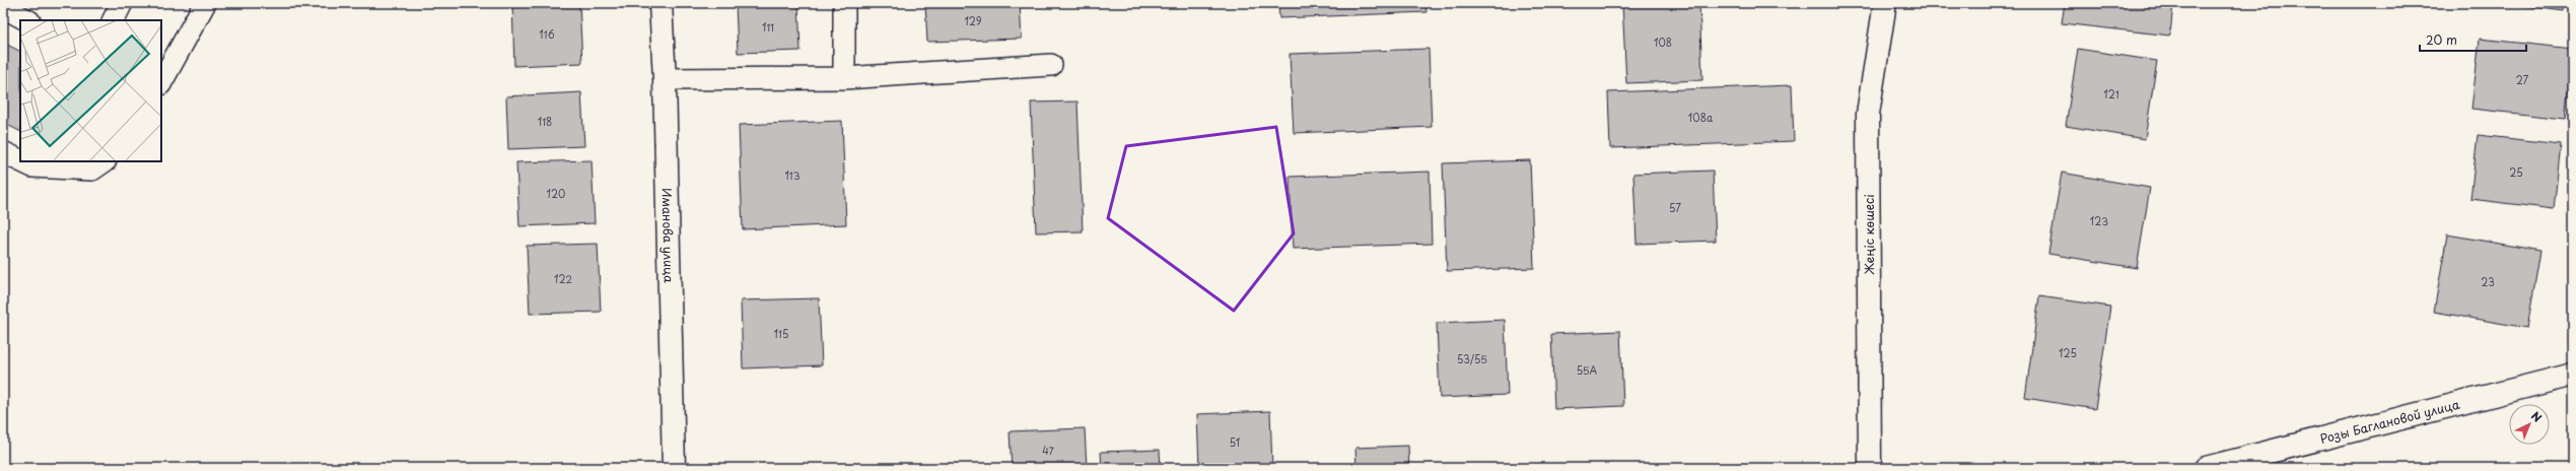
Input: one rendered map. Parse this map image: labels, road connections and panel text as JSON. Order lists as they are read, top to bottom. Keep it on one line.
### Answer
{"streets":{"street":["Жеңіс көшесі","Иманова улица","Розы Баглановой улица"]},"house_numbers":["129","111","116","108","27","121","108а","118","25","113","120","57","123","122","23","115","125","53/55","55А","51","47"],"scale_bar":"20 m","north":"top right"}
